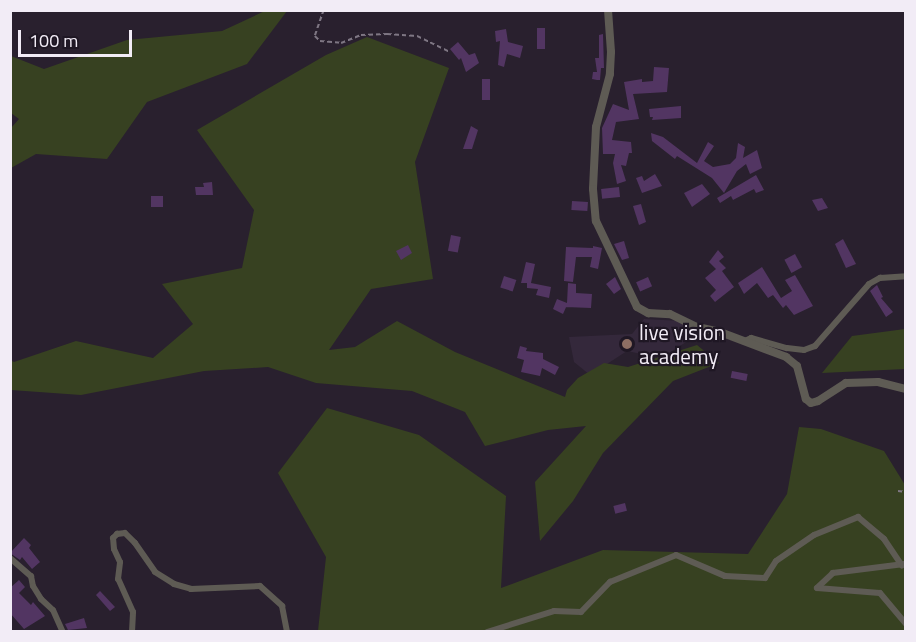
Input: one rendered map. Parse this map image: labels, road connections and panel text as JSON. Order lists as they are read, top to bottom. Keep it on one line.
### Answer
{"places":["live vision academy"],"scale_bar":"100 m"}
